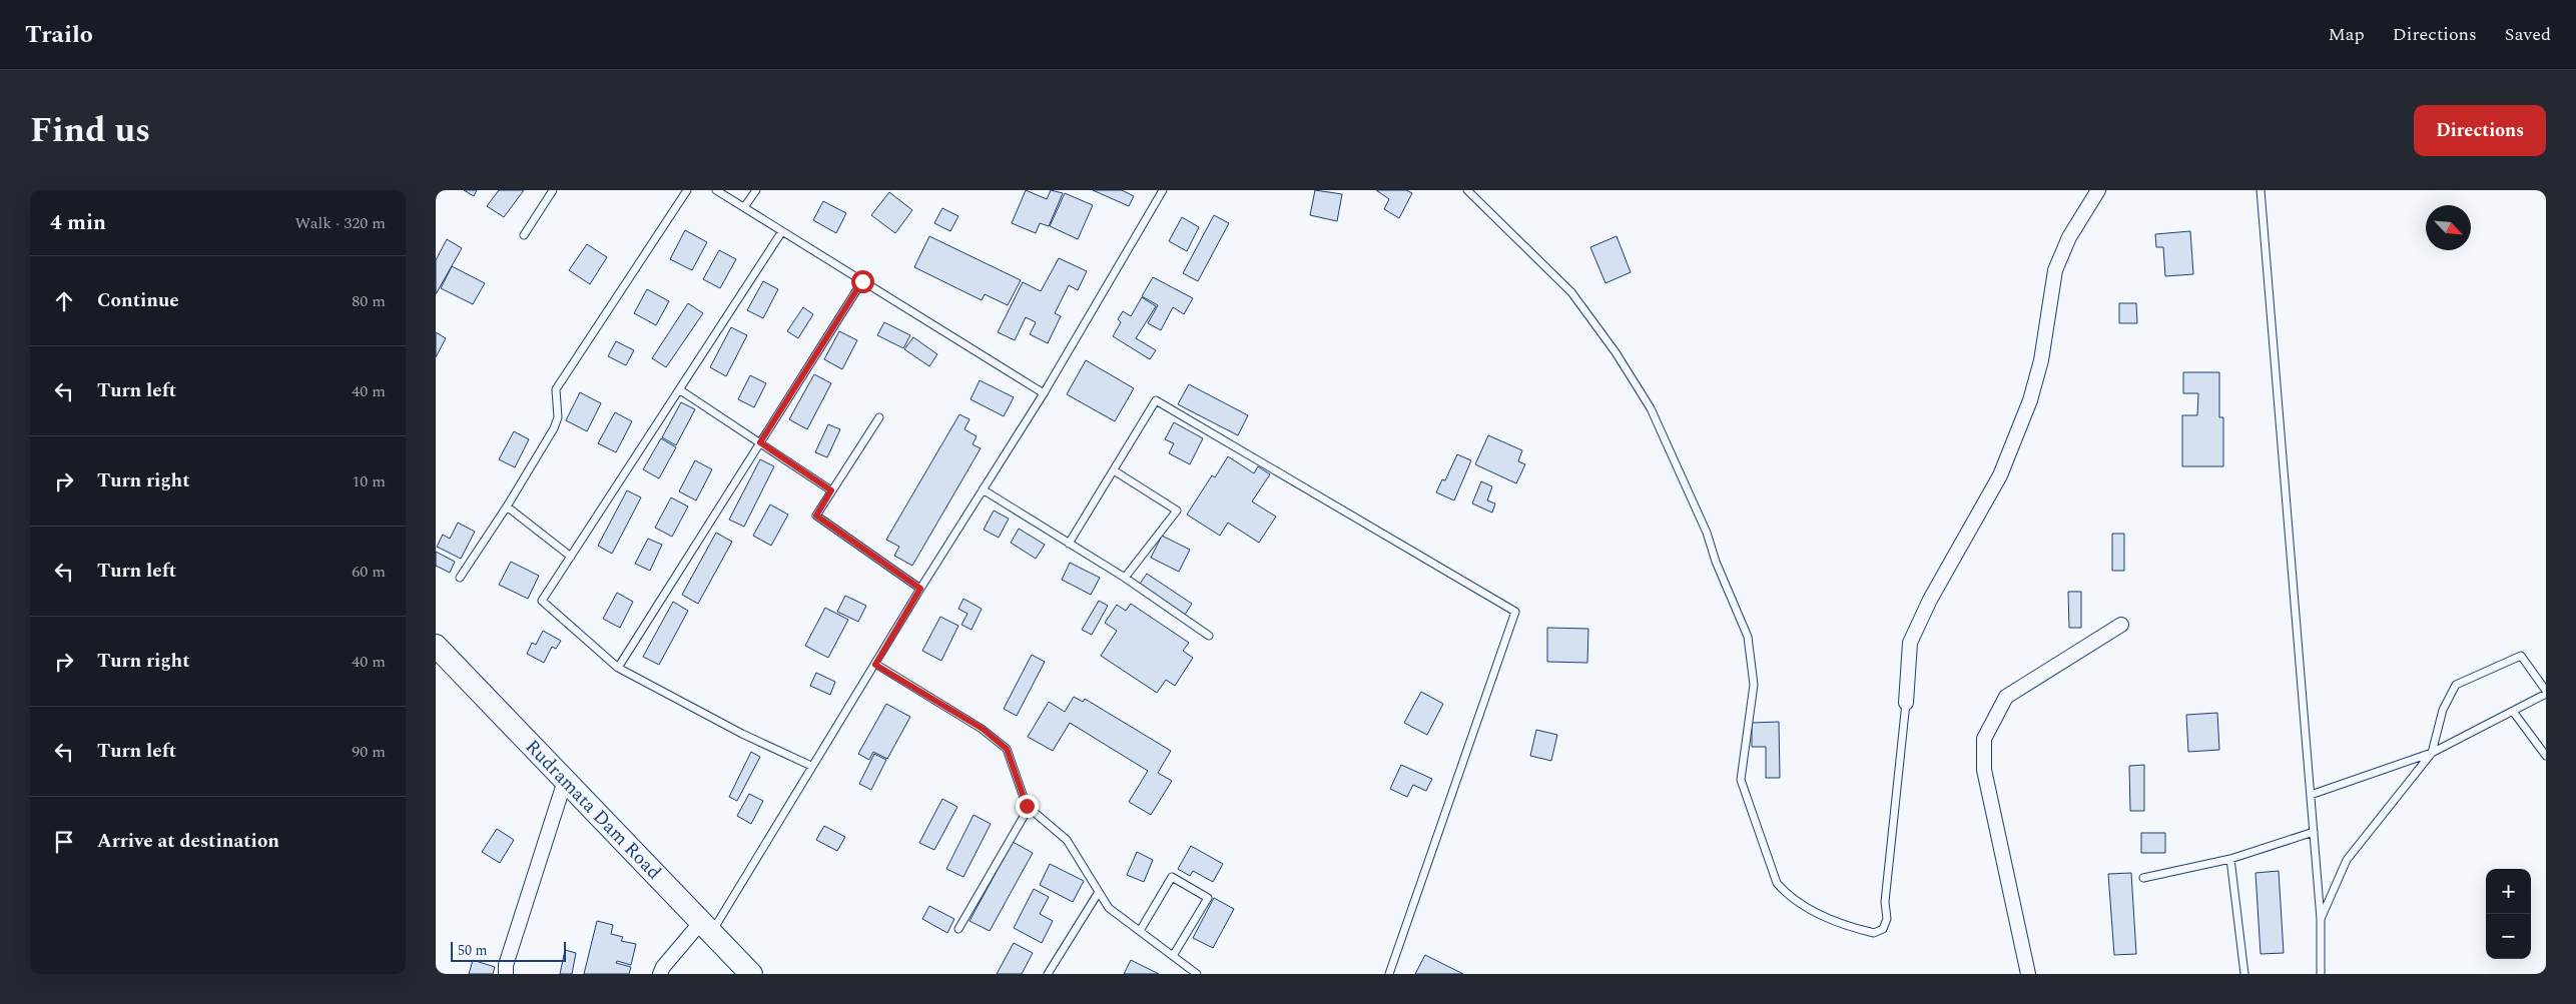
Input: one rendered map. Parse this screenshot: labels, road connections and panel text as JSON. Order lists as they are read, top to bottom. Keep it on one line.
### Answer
{"streets":{"highway":["Rudramata Dam Road"]},"scale_bar":"50 m","north":"bottom right","page":{"header":"Trailo","nav":["Map","Directions","Saved"],"title":"Find us","buttons":"Directions","heading":["4 min","Walk · 320 m"],"list":[["Continue","80 m"],["Turn left","40 m"],["Turn right","10 m"],["Turn left","60 m"],["Turn right","40 m"],["Turn left","90 m"],"Arrive at destination"],"map_buttons":["+","−"],"scale":"50 m"}}
